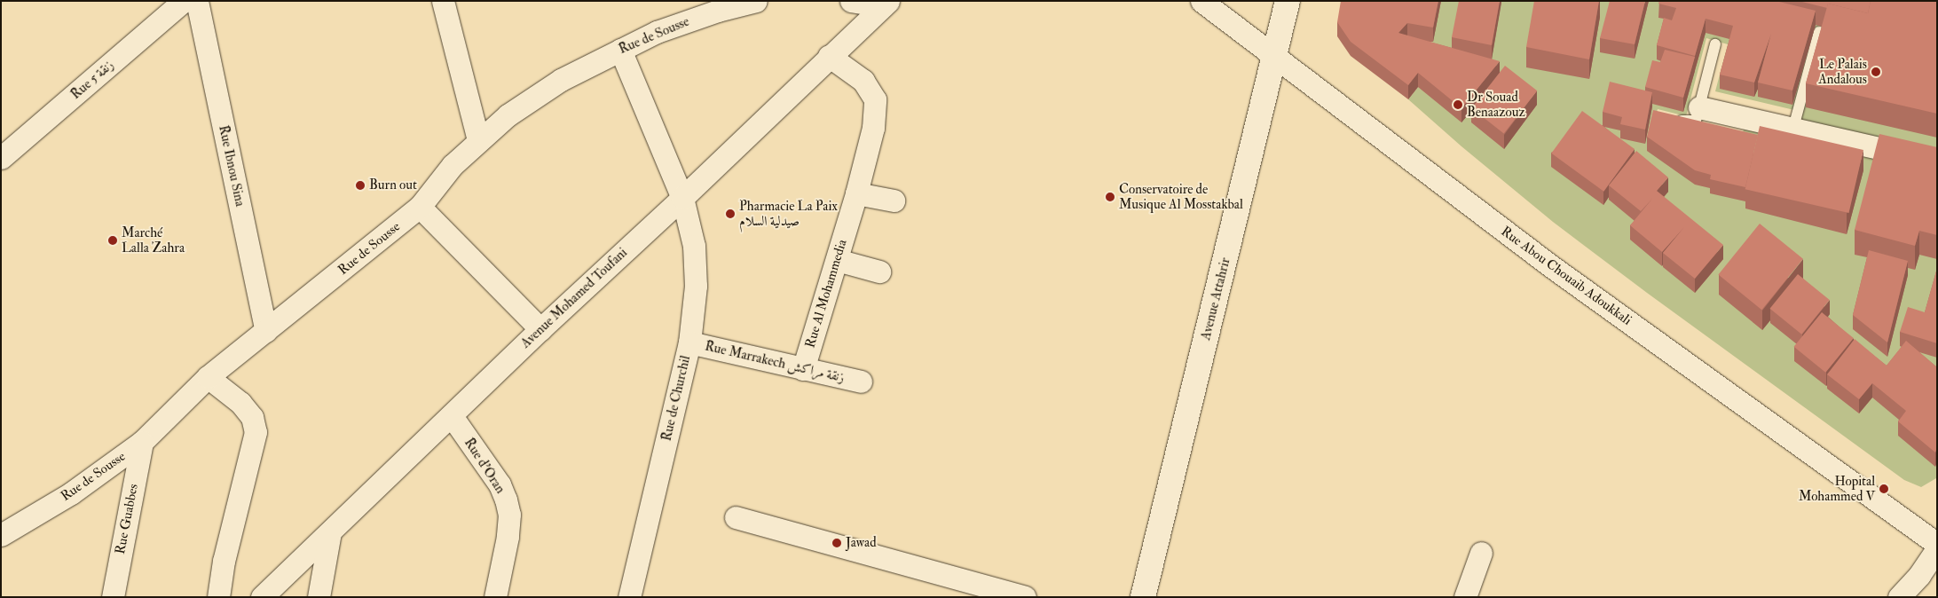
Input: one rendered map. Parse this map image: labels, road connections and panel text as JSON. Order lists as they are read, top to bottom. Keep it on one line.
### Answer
{"streets":{"street":["Rue de Sousse","Rue 5 زنقة","Rue Ibnou Sina","Rue Abou Chouaib Adoukkali","Rue Al Mohammedia","Avenue Mohamed Toufani","Avenue Attahrir","Rue Marrakech زنقة مراكش","Rue de Churchil","Rue d'Oran","Rue Guabbes"]},"crossings":[["Rue de Sousse","Rue Ibnou Sina"],["Rue de Sousse","Rue de Churchil"],["Rue de Sousse","Rue Guabbes"],["Rue Abou Chouaib Adoukkali","Avenue Attahrir"],["Rue Al Mohammedia","Avenue Mohamed Toufani"],["Rue Al Mohammedia","Rue Marrakech زنقة مراكش"],["Avenue Mohamed Toufani","Rue de Churchil"],["Avenue Mohamed Toufani","Rue d'Oran"],["Rue Marrakech زنقة مراكش","Rue de Churchil"]],"places":["Le Palais Andalous","Dr Souad Benaazouz","Burn out","Conservatoire de Musique Al Mosstakbal","Pharmacie La Paix صيدلية السلام","Marché Lalla Zahra","Hopital Mohammed V","Jawad"]}
